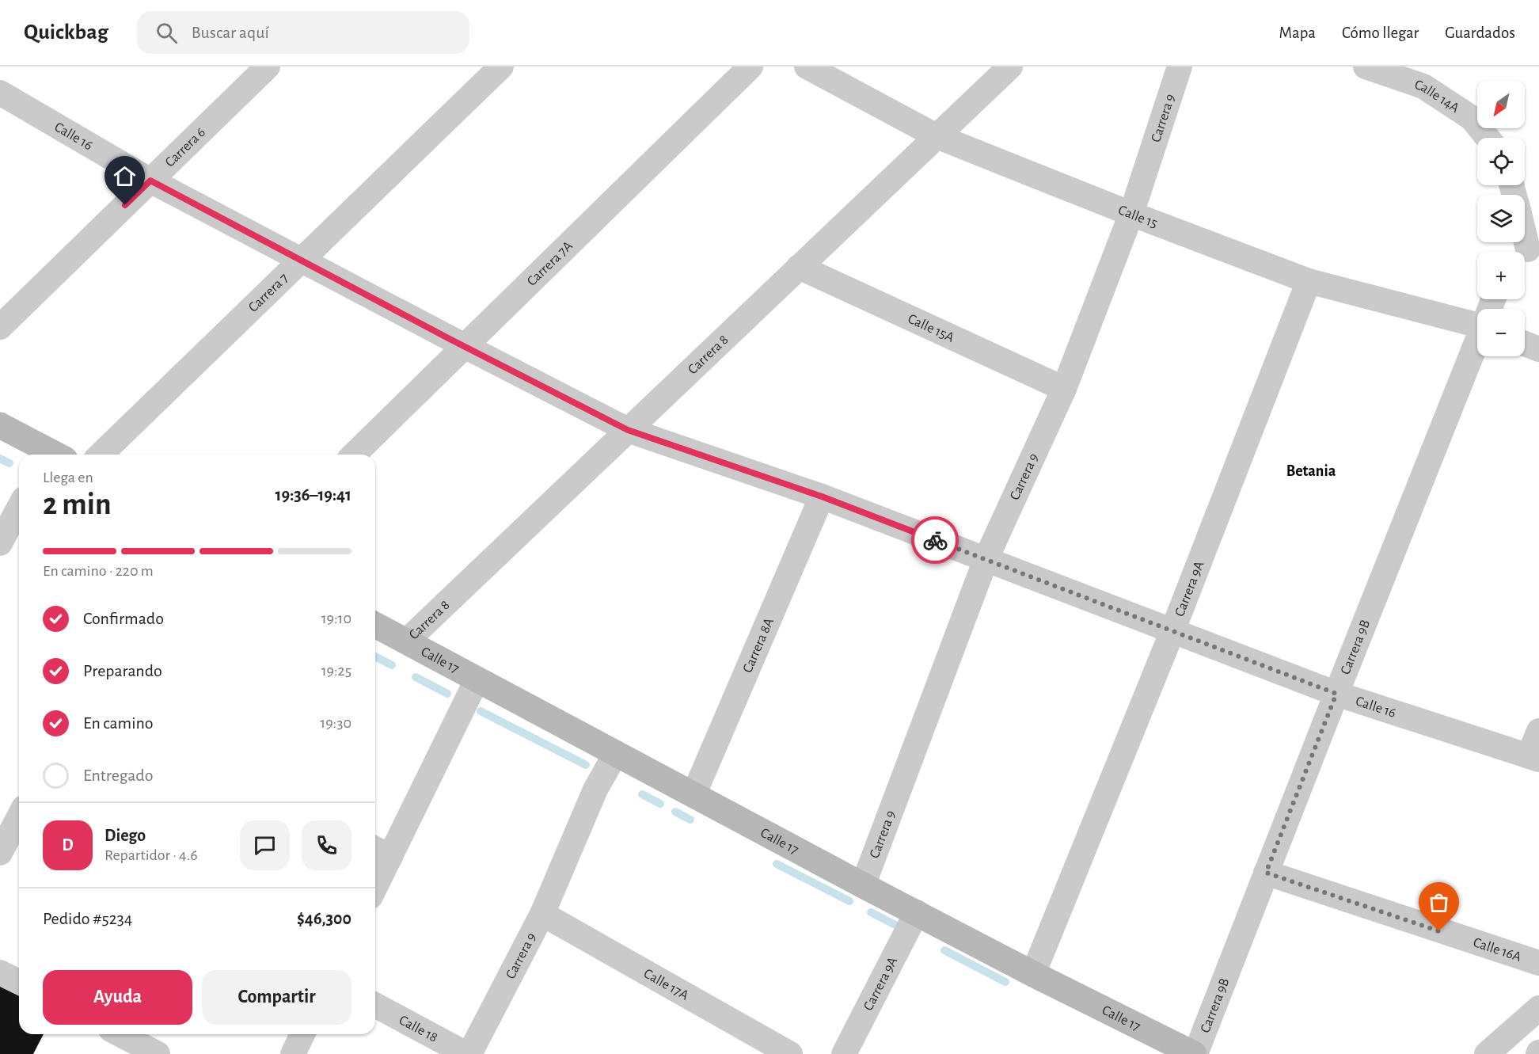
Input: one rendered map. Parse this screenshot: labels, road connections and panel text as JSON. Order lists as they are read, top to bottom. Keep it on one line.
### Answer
{"streets":{"main road":["Calle 17"],"street":["Calle 14A","Carrera 9","Calle 16","Carrera 6","Calle 15","Carrera 7A","Carrera 7","Calle 15A","Carrera 8","Carrera 9A","Carrera 8A","Carrera 9B","Calle 16A","Calle 17A","Calle 18"]},"crossings":[["Carrera 9","Calle 16"],["Carrera 9","Calle 15"],["Carrera 9","Calle 15A"],["Carrera 9","Calle 17"],["Carrera 9","Calle 17A"],["Carrera 9","Calle 18"],["Calle 16","Carrera 6"],["Calle 16","Carrera 7A"],["Calle 16","Carrera 7"],["Calle 16","Carrera 8"],["Calle 16","Carrera 9A"],["Calle 16","Carrera 8A"],["Calle 16","Carrera 9B"],["Calle 15","Carrera 8"],["Calle 15","Carrera 9A"],["Calle 15A","Carrera 8"],["Carrera 8","Calle 17"],["Carrera 9A","Calle 17"],["Carrera 8A","Calle 17"],["Carrera 9B","Calle 17"],["Carrera 9B","Calle 16A"]],"districts":["Betania"],"north":"bottom left","page":{"header":"Quickbag","search":"Buscar aquí","nav":["Mapa","Cómo llegar","Guardados"],"map_buttons":["+","−"],"heading":["2 min","Llega en","19:36–19:41"],"panel":["Diego","Repartidor · 4.6","Pedido #5234","$46,300"],"bar":"En camino · 220 m","list":[["Confirmado","19:10"],["Preparando","19:25"],["En camino","19:30"],"Entregado"],"round":"D","buttons":["Ayuda","Compartir"]}}
